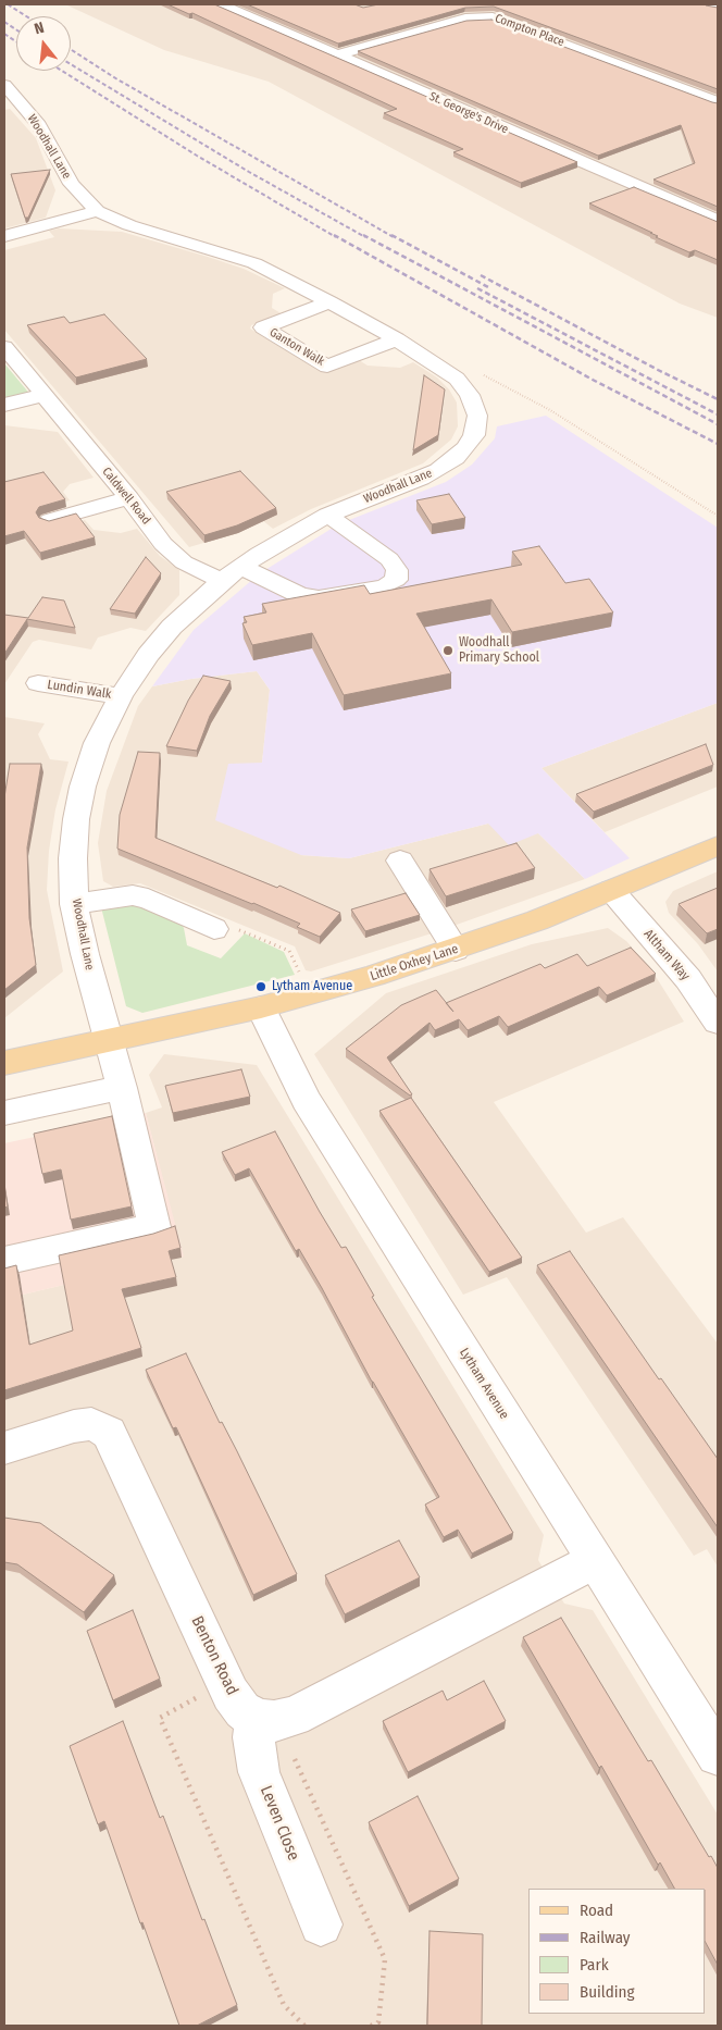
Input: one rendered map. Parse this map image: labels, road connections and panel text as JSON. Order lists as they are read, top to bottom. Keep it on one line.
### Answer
{"streets":{"main road":["Little Oxhey Lane"],"street":["Compton Place","St. George's Drive","Woodhall Lane","Ganton Walk","Caldwell Road","Lundin Walk","Altham Way","Lytham Avenue","Benton Road","Leven Close"]},"crossings":[["Compton Place","St. George's Drive"],["Woodhall Lane","Ganton Walk"],["Woodhall Lane","Caldwell Road"],["Woodhall Lane","Lundin Walk"],["Woodhall Lane","Little Oxhey Lane"],["Altham Way","Little Oxhey Lane"],["Little Oxhey Lane","Lytham Avenue"],["Benton Road","Leven Close"]],"places":["Woodhall Primary School","Lytham Avenue"],"legend":["Road","Railway","Park","Building"],"north":"top"}
